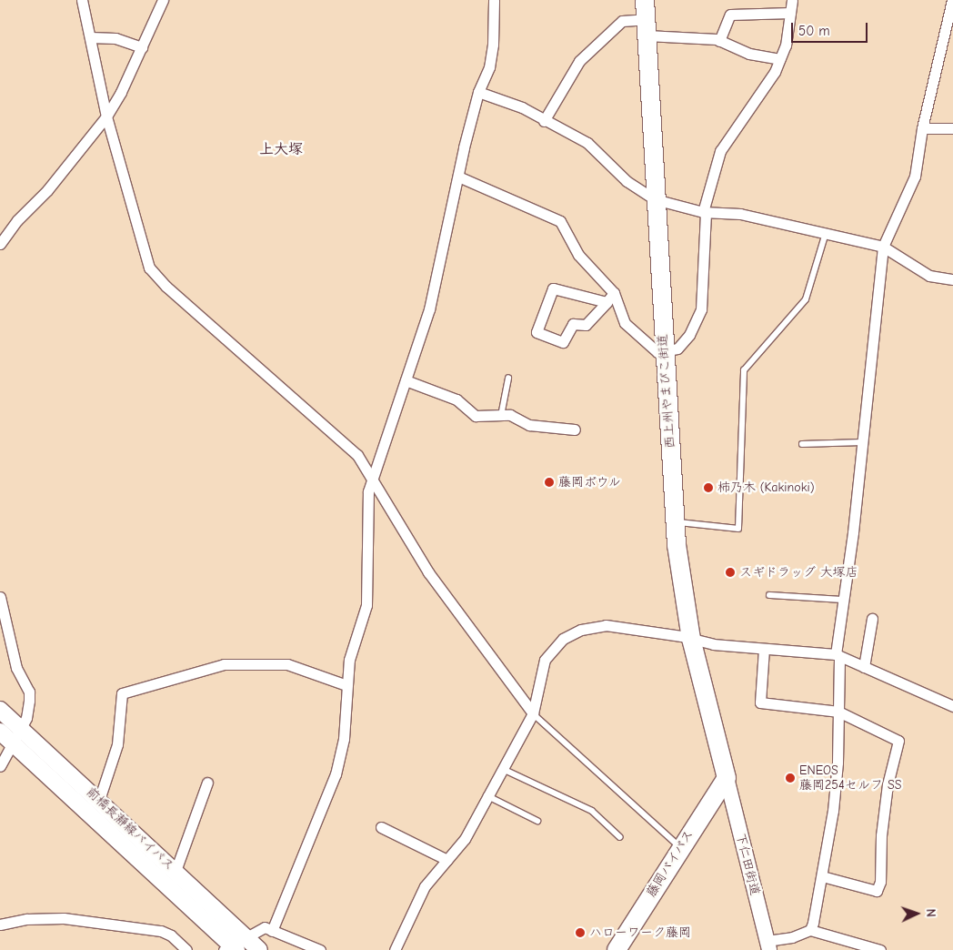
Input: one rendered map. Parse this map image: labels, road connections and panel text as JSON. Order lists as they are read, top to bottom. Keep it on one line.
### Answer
{"streets":{"highway":["西上州やまびこ街道","藤岡バイパス"],"main road":["前橋長瀞線バイパス"],"street":["下仁田街道"]},"crossings":[["西上州やまびこ街道","藤岡バイパス"],["西上州やまびこ街道","下仁田街道"],["藤岡バイパス","下仁田街道"]],"districts":["上大塚"],"places":["藤岡ボウル","柿乃木 (Kakinoki)","スギドラッグ 大塚店","ENEOS 藤岡254セルフ SS","ハローワーク藤岡"],"scale_bar":"50 m","north":"right"}
